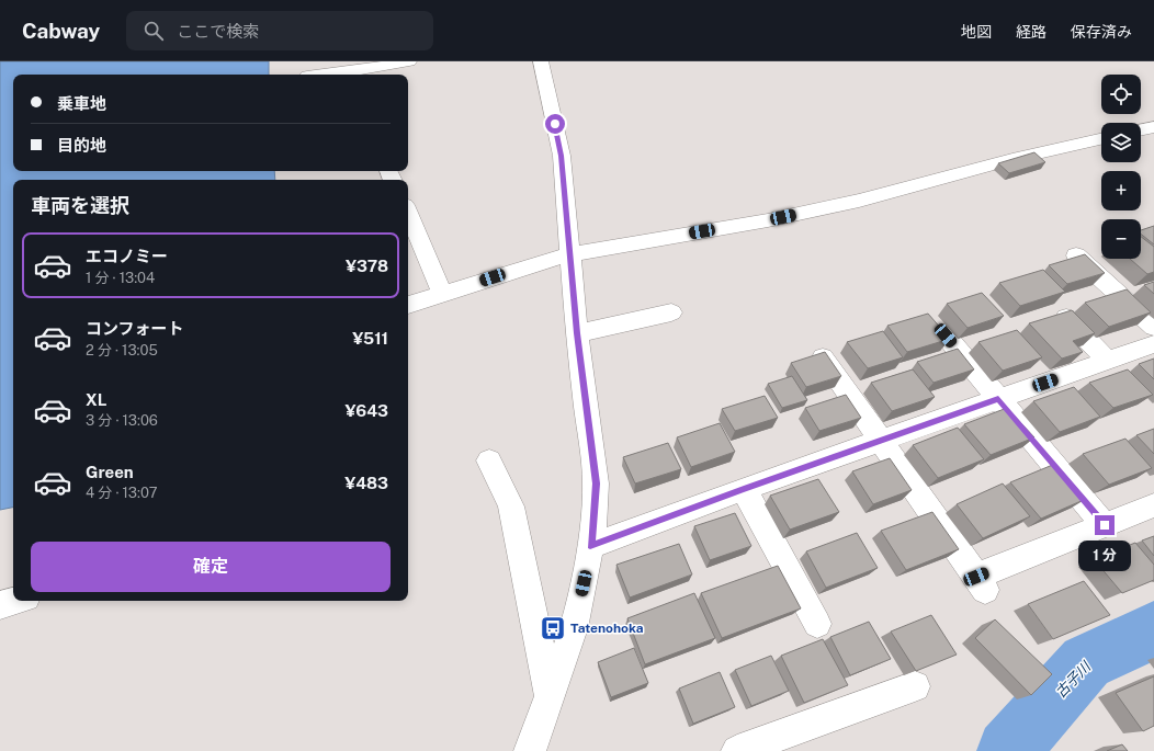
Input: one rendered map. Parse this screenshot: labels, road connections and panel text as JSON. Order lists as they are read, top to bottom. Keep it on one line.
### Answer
{"water":["古子川"],"places":{"bus stop":["Tatenohoka"]},"page":{"header":"Cabway","search":"ここで検索","nav":["地図","経路","保存済み"],"map_buttons":["+","−"],"banner":["乗車地","目的地"],"heading":"車両を選択","list":[{"name":"エコノミー","note":"1 分 · 13:04","value":"¥378"},{"name":"コンフォート","note":"2 分 · 13:05","value":"¥511"},{"name":"XL","note":"3 分 · 13:06","value":"¥643"},{"name":"Green","note":"4 分 · 13:07","value":"¥483"}],"buttons":"確定","bubble":"1 分"}}
